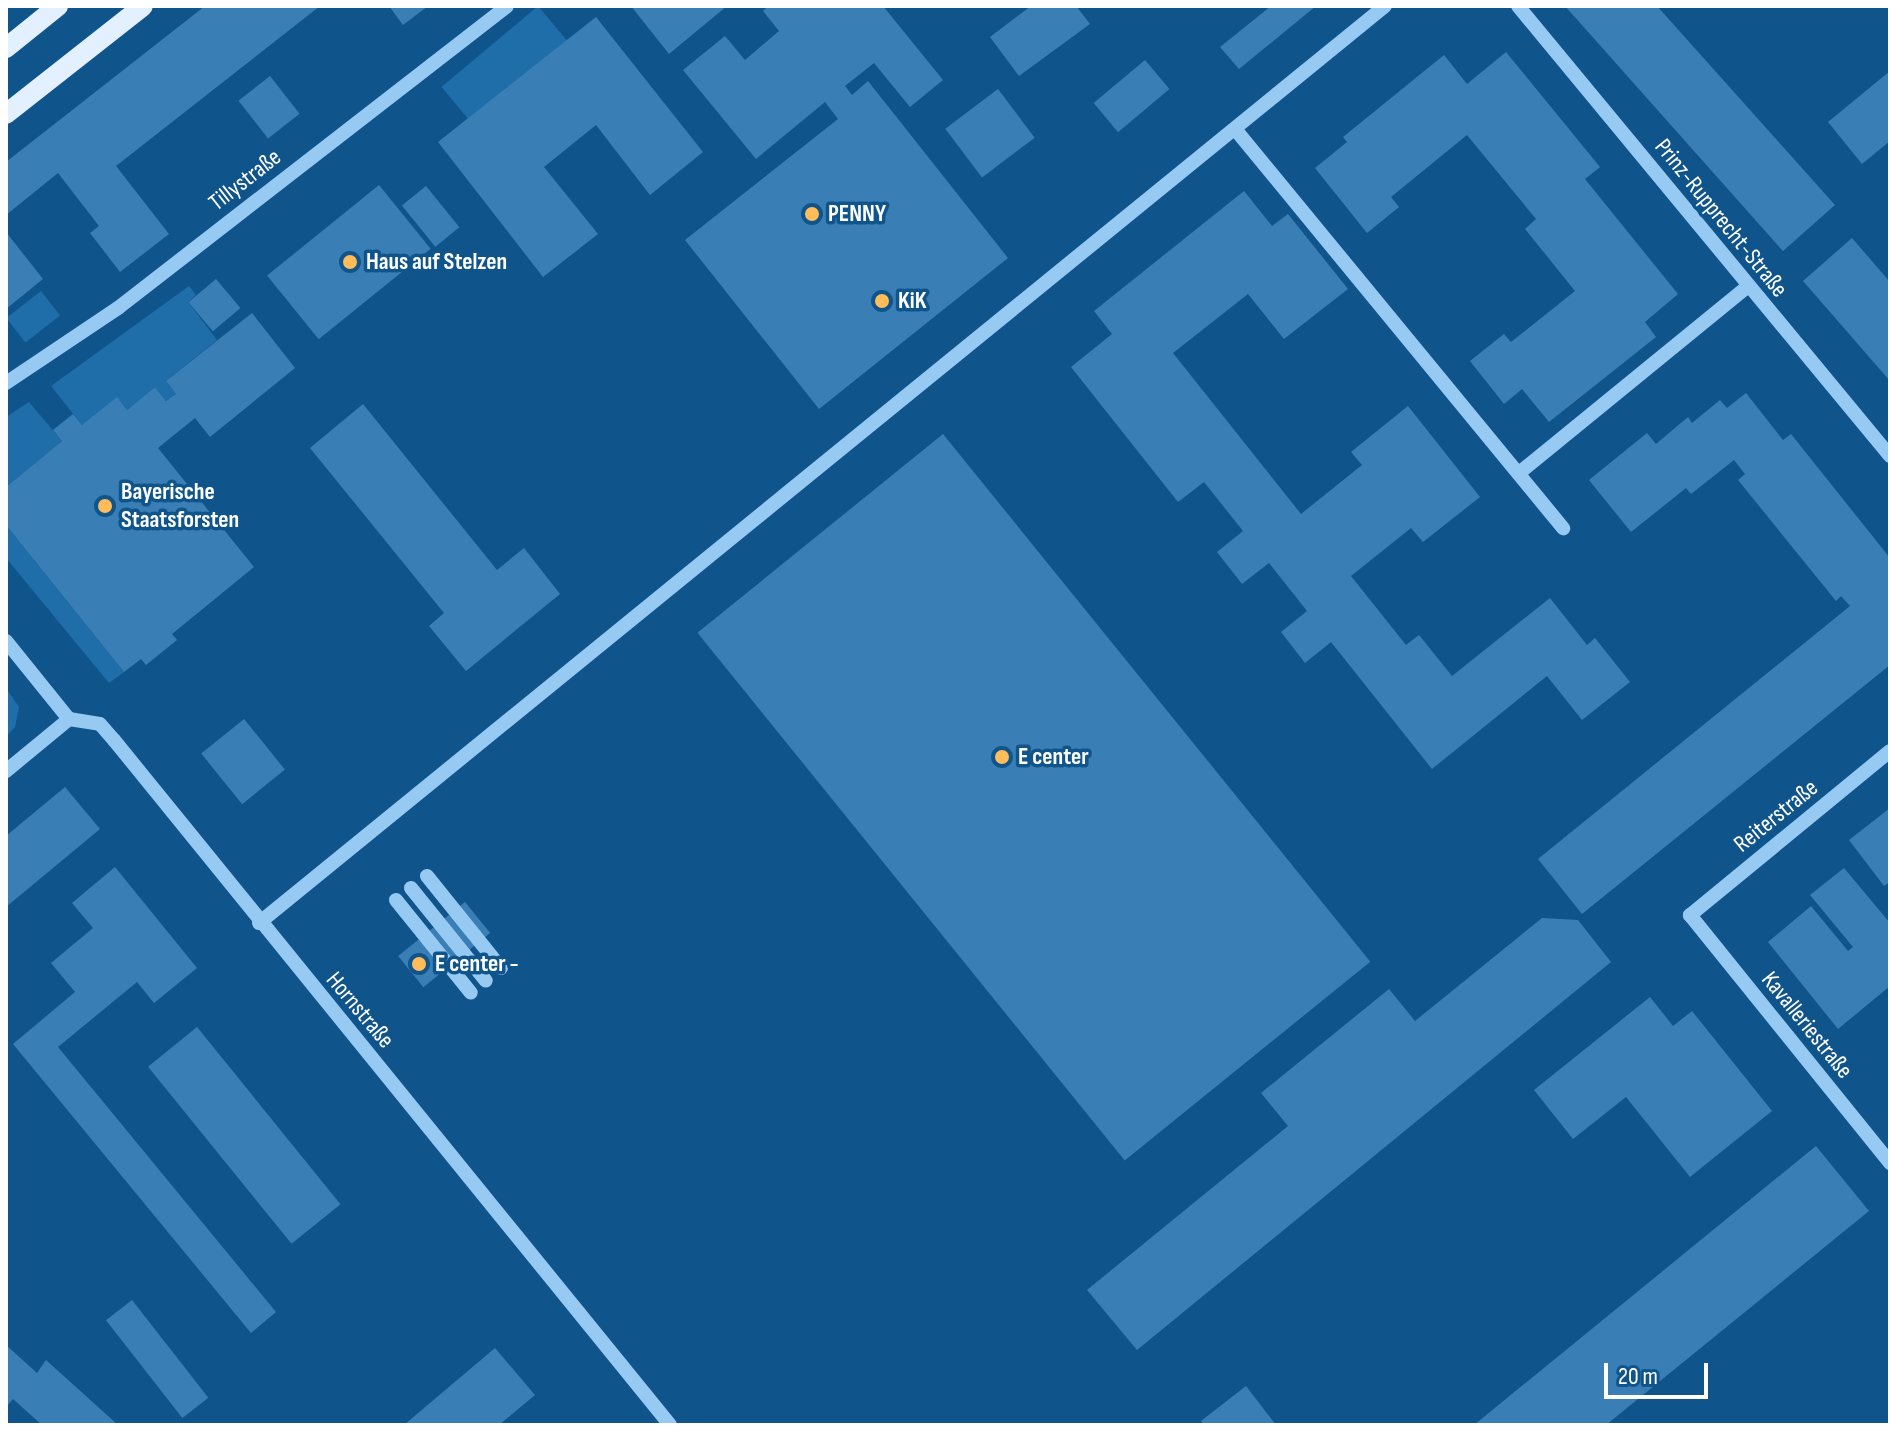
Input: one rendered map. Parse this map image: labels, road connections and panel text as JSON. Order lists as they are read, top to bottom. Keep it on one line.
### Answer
{"streets":{"street":["Tillystraße","Prinz-Rupprecht-Straße","Reiterstraße","Hornstraße","Kavalleriestraße"]},"crossings":[["Reiterstraße","Kavalleriestraße"]],"places":["PENNY","Haus auf Stelzen","KiK","Bayerische Staatsforsten","E center","E center -"],"scale_bar":"20 m"}
